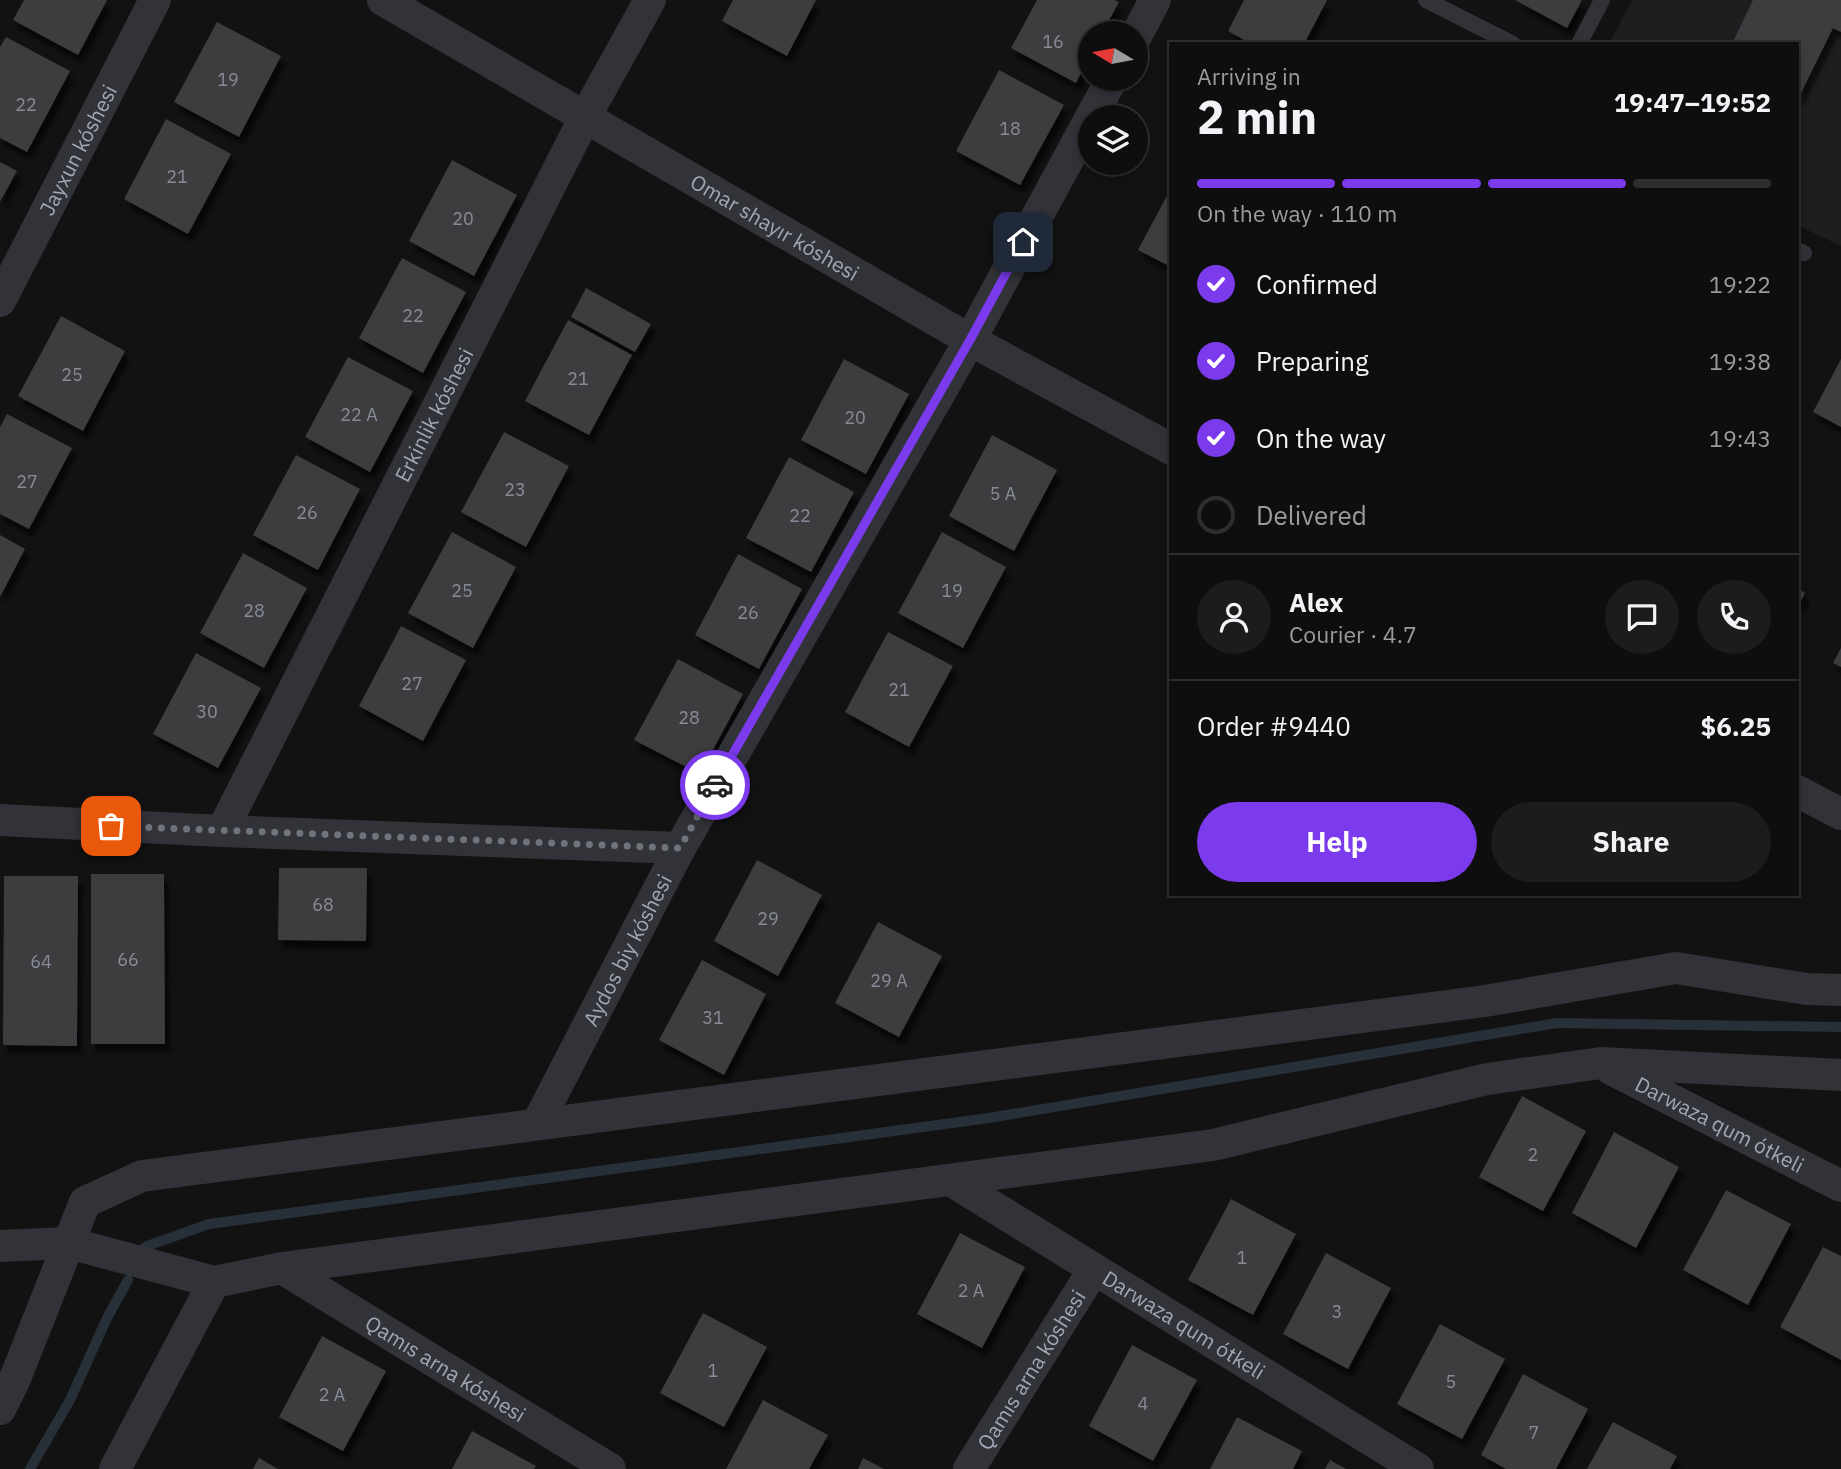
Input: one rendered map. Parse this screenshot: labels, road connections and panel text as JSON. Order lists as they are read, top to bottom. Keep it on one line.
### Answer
{"streets":{"street":["Jayxun kóshesi","Omar shayır kóshesi","Erkinlik kóshesi","Aydos biy kóshesi","Darwaza qum ótkeli","Qamıs arna kóshesi"]},"crossings":[["Omar shayır kóshesi","Erkinlik kóshesi"],["Omar shayır kóshesi","Aydos biy kóshesi"],["Darwaza qum ótkeli","Qamıs arna kóshesi"]],"house_numbers":["16","19","22","18","21","20","22","25","21","22 А","20","27","23","5 А","26","22","25","19","28","26","27","21","30","28","68","29","66","64","29 А","31","2","1","2 А","3","1","5","2 А","4","7"],"north":"left","page":{"heading":["2 min","Arriving in","19:47–19:52"],"panel":["Alex","Courier · 4.7","Order #9440","$6.25"],"bar":"On the way · 110 m","list":[["Confirmed","19:22"],["Preparing","19:38"],["On the way","19:43"],"Delivered"],"buttons":["Help","Share"]}}
